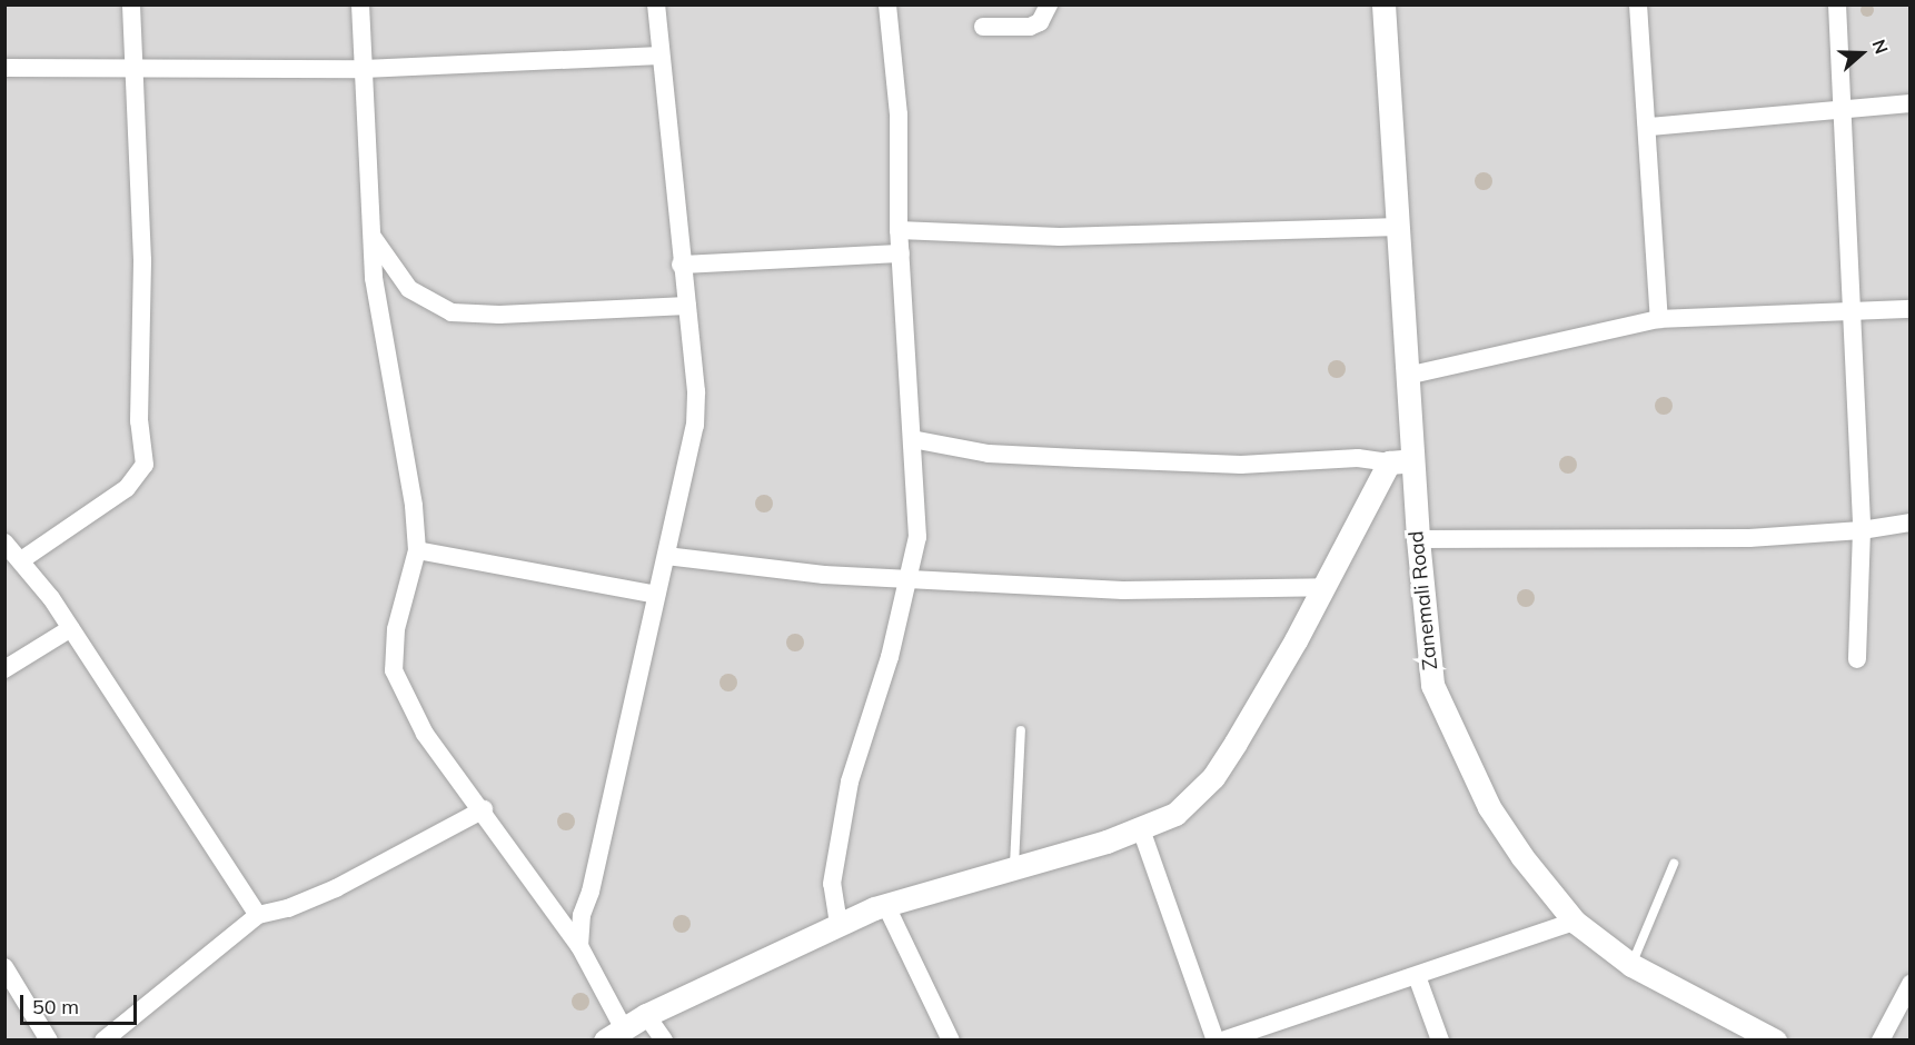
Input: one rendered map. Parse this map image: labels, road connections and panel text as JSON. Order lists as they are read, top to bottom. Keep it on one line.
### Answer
{"streets":{"street":["Zanemali Road"]},"scale_bar":"50 m","north":"right"}
